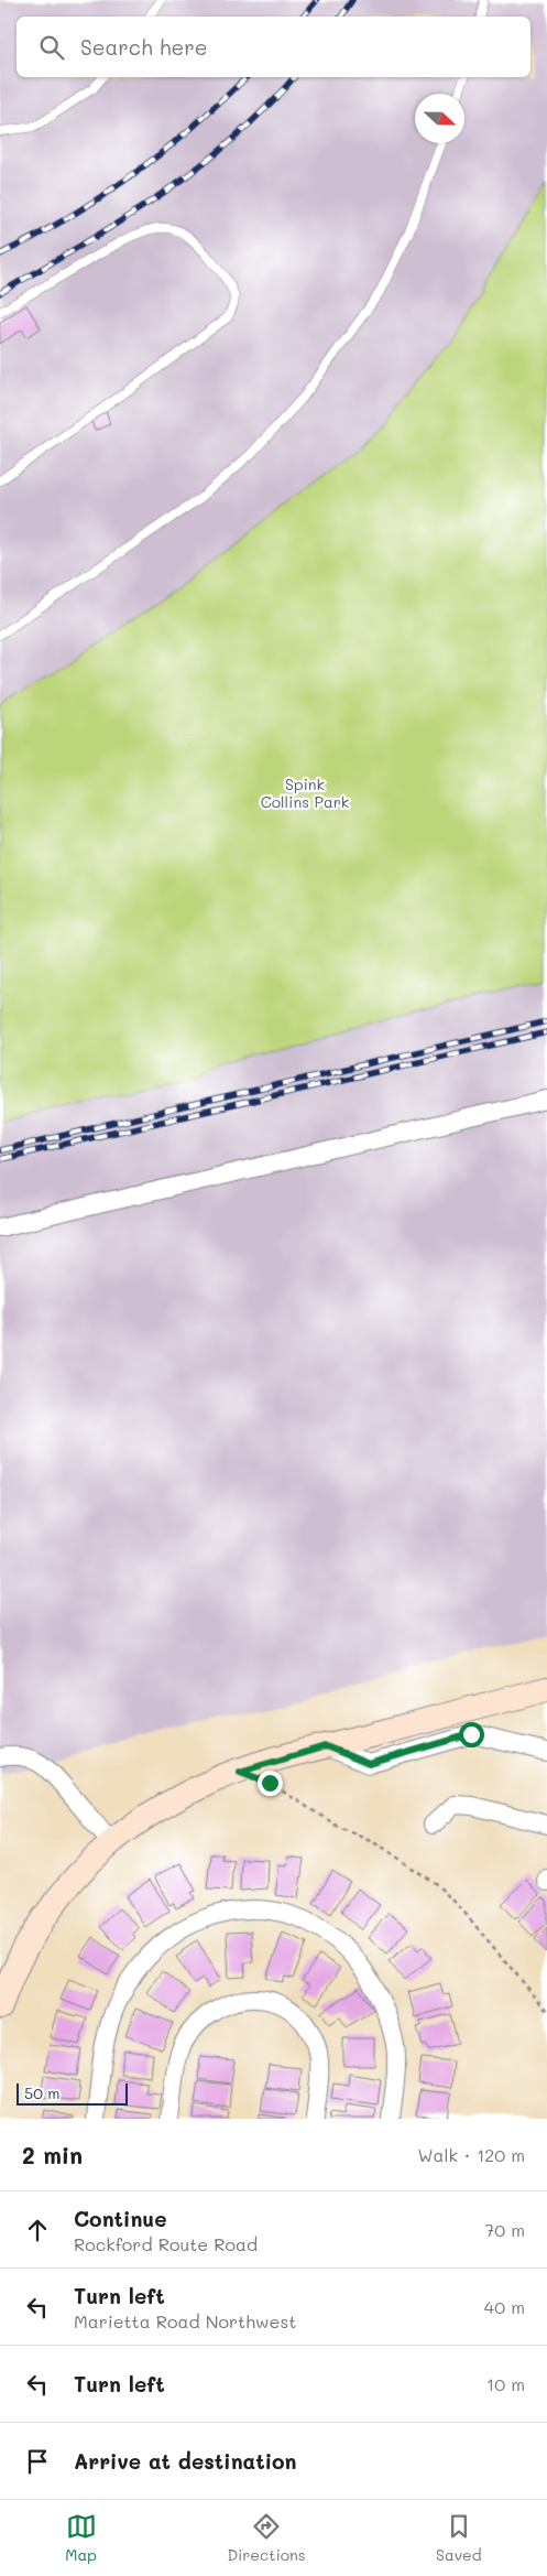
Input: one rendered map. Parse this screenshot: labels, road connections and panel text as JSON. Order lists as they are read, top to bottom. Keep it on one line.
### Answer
{"parks":["Spink Collins Park"],"scale_bar":"50 m","north":"right","page":{"search":"Search here","scale":"50 m","heading":["2 min","Walk · 120 m"],"list":[["Continue","Rockford Route Road","70 m"],["Turn left","Marietta Road Northwest","40 m"],["Turn left","10 m"],"Arrive at destination"],"nav":["Map","Directions","Saved"]}}
